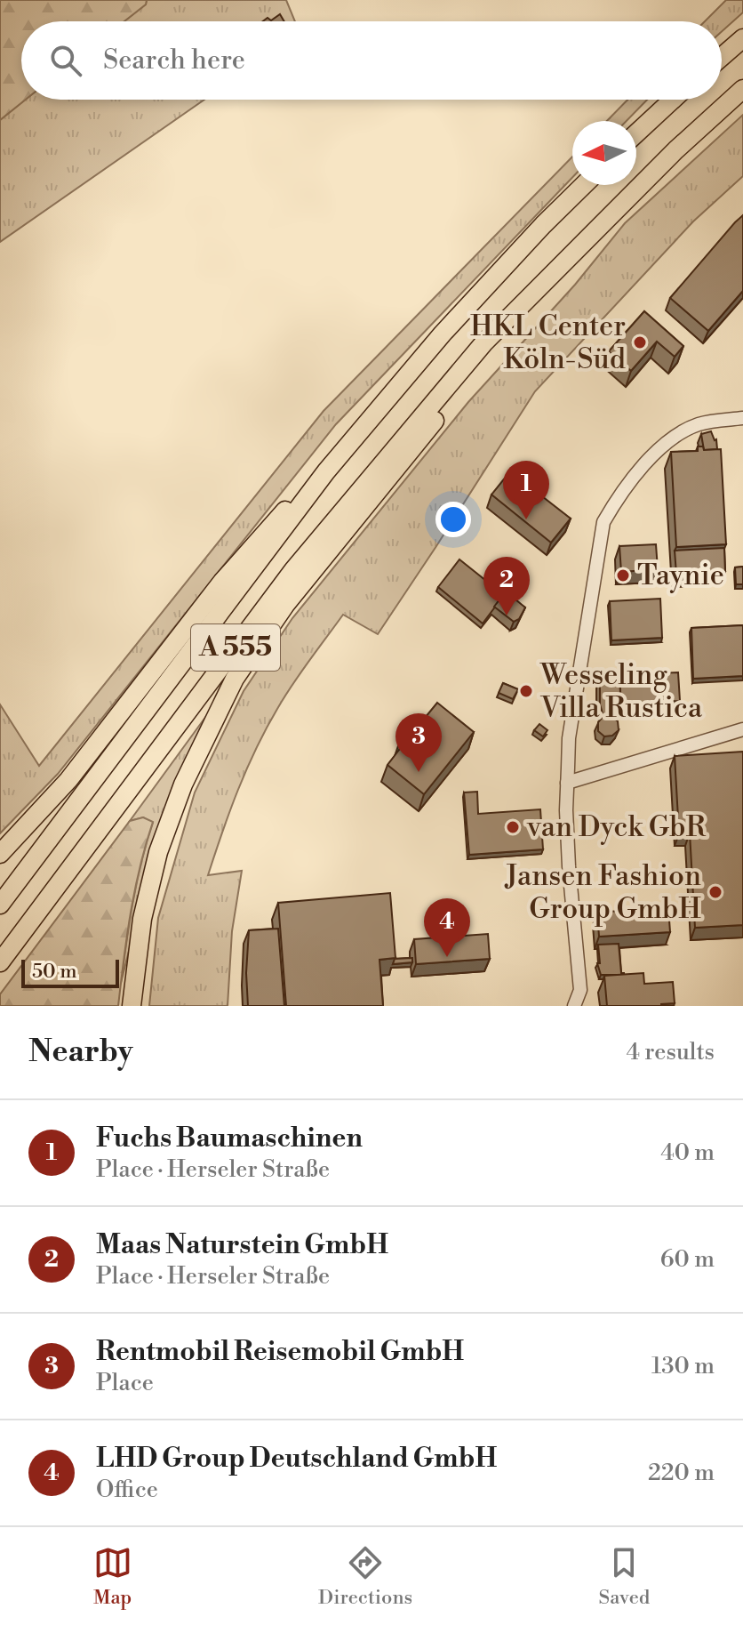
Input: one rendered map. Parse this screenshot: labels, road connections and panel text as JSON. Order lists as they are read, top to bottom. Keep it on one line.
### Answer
{"streets":{"highway":["A 555"]},"places":["HKL Center Köln-Süd","Taynie","Wesseling Villa Rustica","van Dyck GbR","Jansen Fashion Group GmbH"],"scale_bar":"50 m","north":"left","page":{"search":"Search here","pins":["1","2","3","4"],"scale":"50 m","heading":["Nearby","4 results"],"list":[{"mark":"1","name":"Fuchs Baumaschinen","note":"Place · Herseler Straße","value":"40 m"},{"mark":"2","name":"Maas Naturstein GmbH","note":"Place · Herseler Straße","value":"60 m"},{"mark":"3","name":"Rentmobil Reisemobil GmbH","note":"Place","value":"130 m"},{"mark":"4","name":"LHD Group Deutschland GmbH","note":"Office","value":"220 m"}],"nav":["Map","Directions","Saved"]}}
